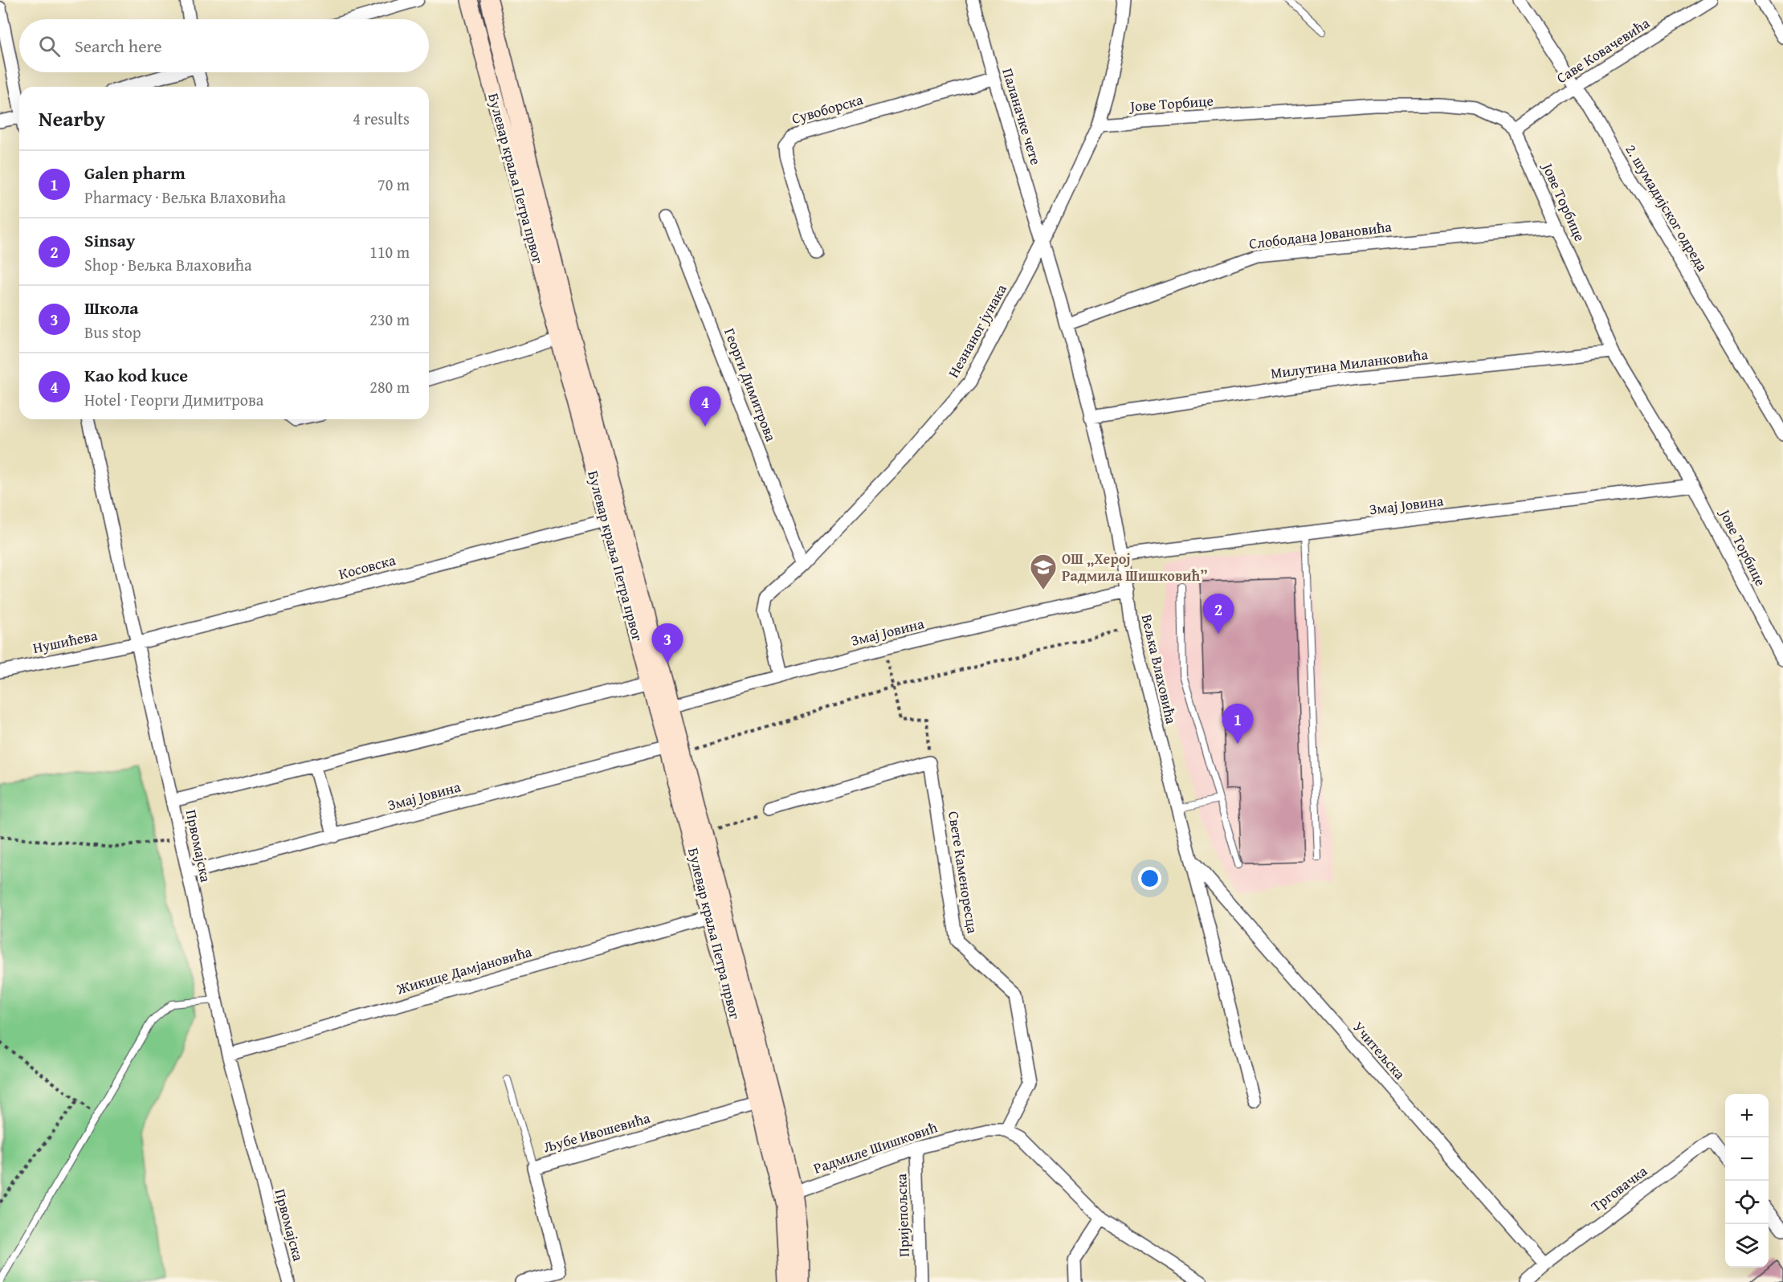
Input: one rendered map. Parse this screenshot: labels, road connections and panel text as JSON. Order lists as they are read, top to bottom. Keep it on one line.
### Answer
{"streets":{"main road":["Булевар краља Петра првог"],"street":["Саве Ковачевића","Јове Торбице","Сувоборска","Паланачке чете","2. шумадијског одреда","Слободана Јовановића","Незнаног јунака","Милутина Миланковића","Георги Димитрова","Змај Јовина","Косовска","Нушићева","Вељка Влаховића","Првомајска","Свете Каменоресца","Жикице Дамјановића","Учитељска","Љубе Ивошевића","Радмиле Шишковић","Трговачка","Пријепољска"]},"crossings":[["Саве Ковачевића","Јове Торбице"],["Саве Ковачевића","2. шумадијског одреда"],["Јове Торбице","Слободана Јовановића"],["Јове Торбице","Незнаног јунака"],["Јове Торбице","Милутина Миланковића"],["Јове Торбице","Змај Јовина"],["Сувоборска","Паланачке чете"],["Паланачке чете","Незнаног јунака"],["Паланачке чете","Вељка Влаховића"],["Булевар краља Петра првог","Змај Јовина"],["Булевар краља Петра првог","Косовска"],["Булевар краља Петра првог","Жикице Дамјановића"],["Булевар краља Петра првог","Љубе Ивошевића"],["Булевар краља Петра првог","Радмиле Шишковић"],["Слободана Јовановића","Вељка Влаховића"],["Незнаног јунака","Георги Димитрова"],["Незнаног јунака","Змај Јовина"],["Незнаног јунака","Вељка Влаховића"],["Милутина Миланковића","Вељка Влаховића"],["Змај Јовина","Вељка Влаховића"],["Змај Јовина","Првомајска"],["Косовска","Нушићева"],["Косовска","Првомајска"],["Нушићева","Првомајска"],["Вељка Влаховића","Учитељска"],["Првомајска","Жикице Дамјановића"],["Свете Каменоресца","Радмиле Шишковић"],["Учитељска","Трговачка"],["Радмиле Шишковић","Пријепољска"]],"places":{"school or university":["ОШ „Херој Радмила Шишковић”"]},"page":{"search":"Search here","heading":["Nearby","4 results"],"list":[{"mark":"1","name":"Galen pharm","note":"Pharmacy · Вељка Влаховића","value":"70 m"},{"mark":"2","name":"Sinsay","note":"Shop · Вељка Влаховића","value":"110 m"},{"mark":"3","name":"Школа","note":"Bus stop","value":"230 m"},{"mark":"4","name":"Kao kod kuce","note":"Hotel · Георги Димитрова","value":"280 m"}],"pins":["4","2","3","1"],"map_buttons":["+","−"]}}
